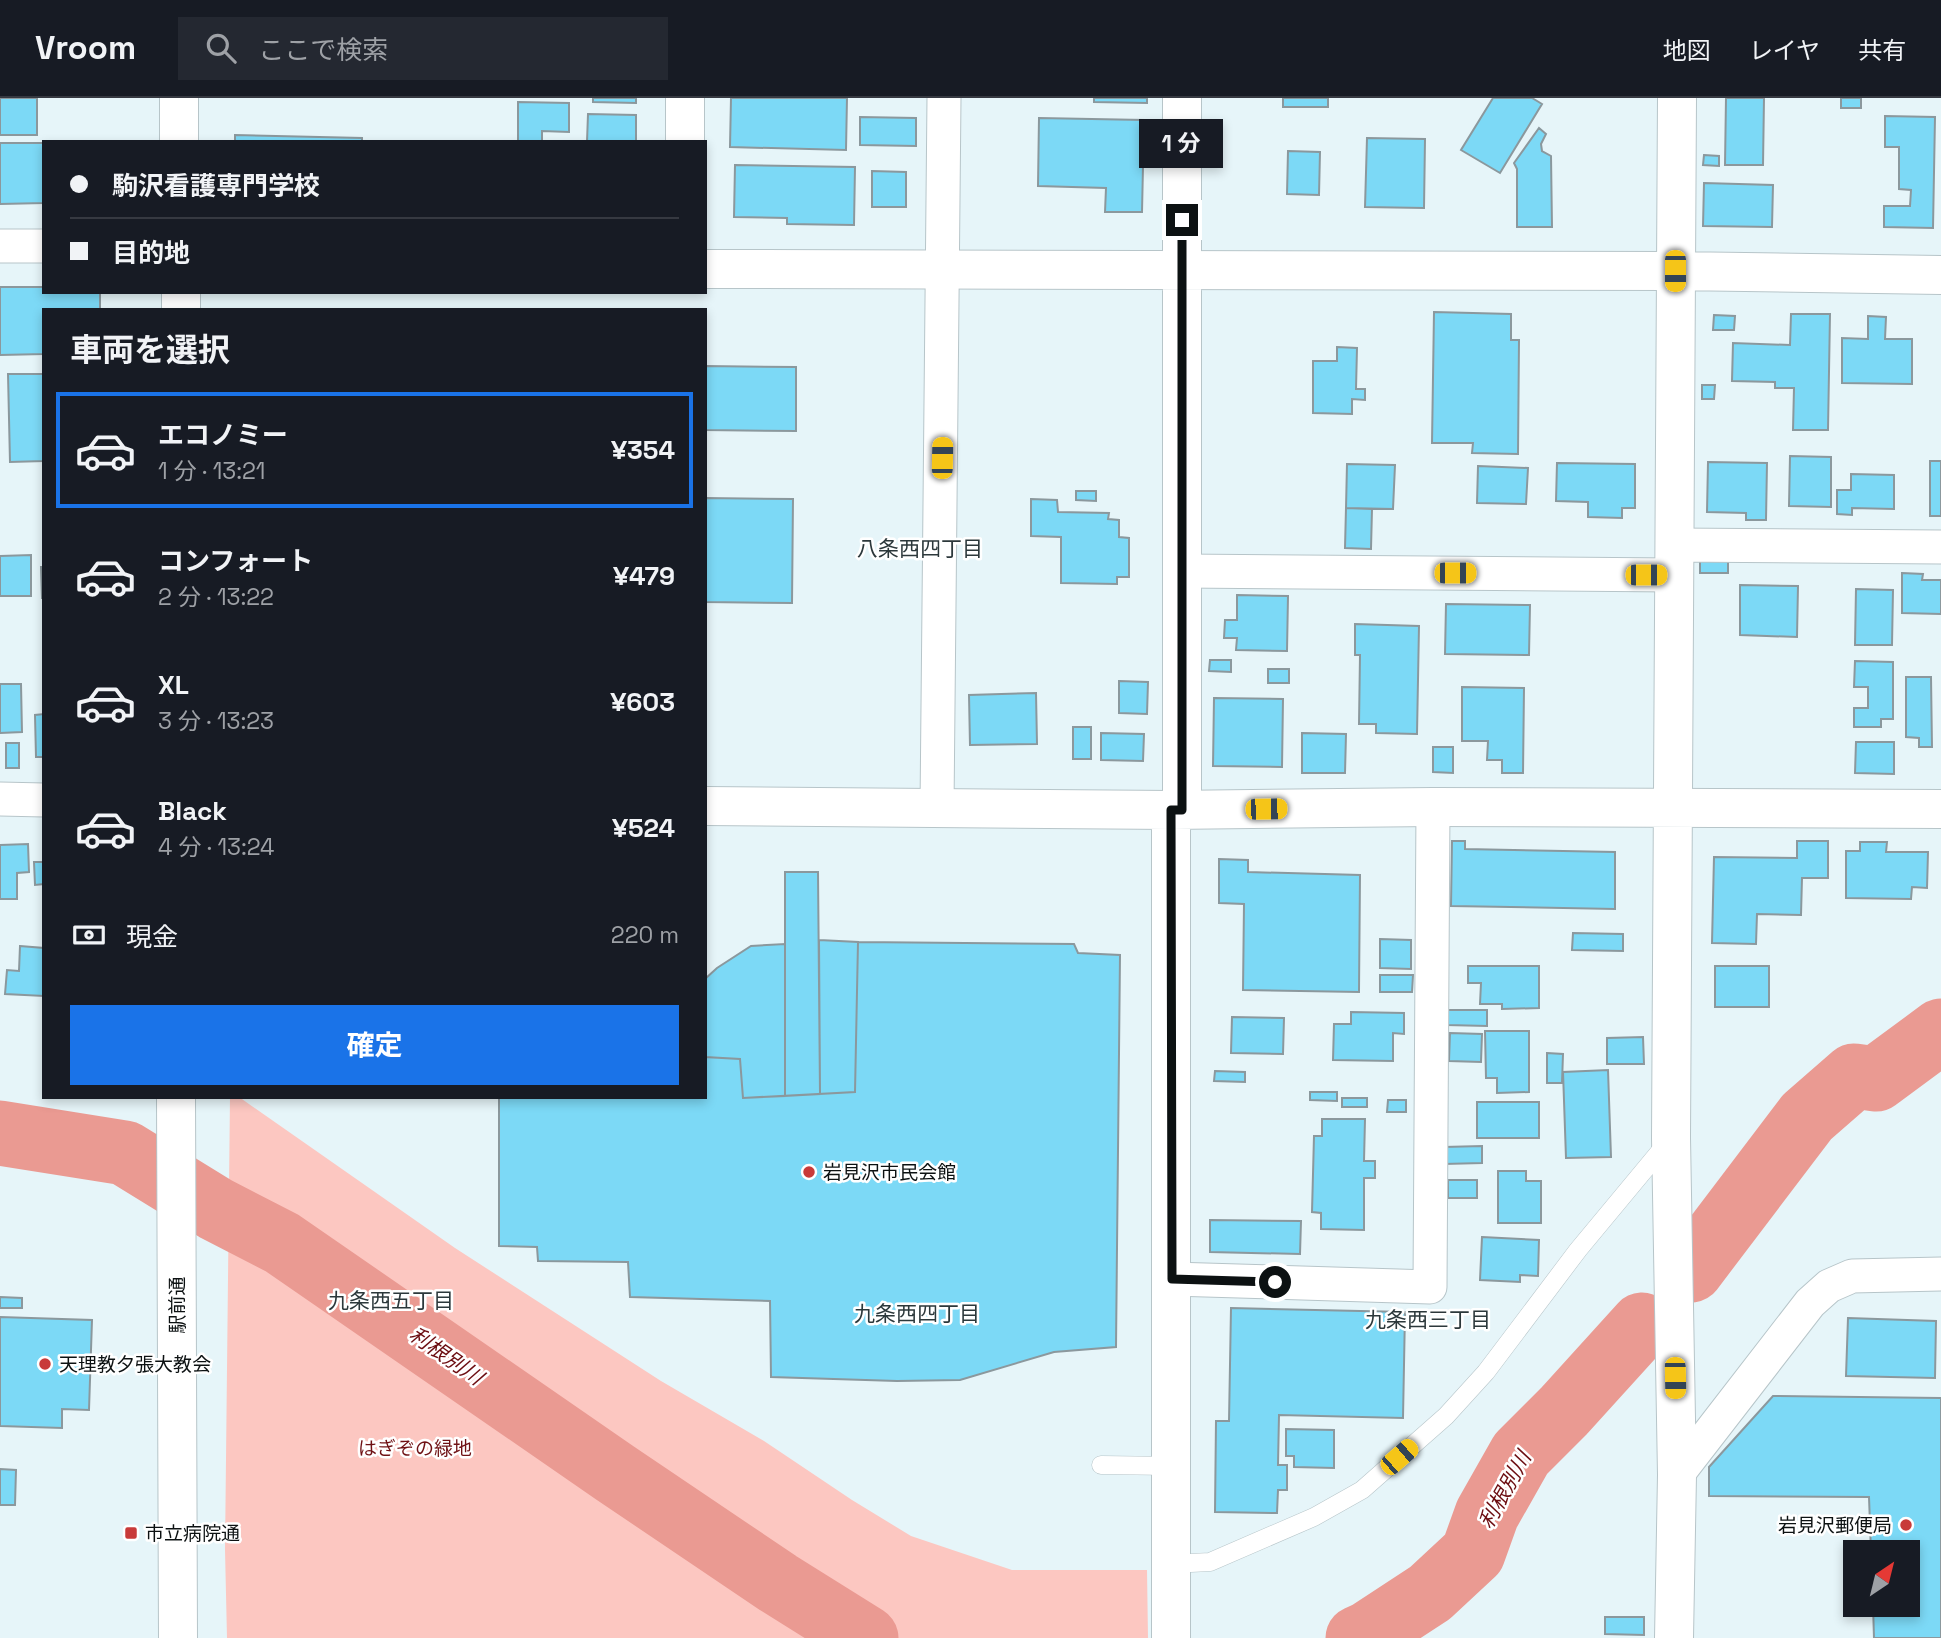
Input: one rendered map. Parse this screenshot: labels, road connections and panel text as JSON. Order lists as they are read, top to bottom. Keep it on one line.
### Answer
{"streets":{"street":["駅前通"]},"districts":["八条西四丁目","九条西五丁目","九条西四丁目","九条西三丁目"],"water":["利根別川"],"parks":["はぎぞの緑地"],"places":{"other":["岩見沢市民会館","天理教夕張大教会","岩見沢郵便局"],"transit":["市立病院通"]},"north":"top right","page":{"header":"Vroom","search":"ここで検索","nav":["地図","レイヤ","共有"],"bubble":"1 分","banner":["駒沢看護専門学校","目的地"],"heading":"車両を選択","list":[{"name":"エコノミー","note":"1 分 · 13:21","value":"¥354"},{"name":"コンフォート","note":"2 分 · 13:22","value":"¥479"},{"name":"XL","note":"3 分 · 13:23","value":"¥603"},{"name":"Black","note":"4 分 · 13:24","value":"¥524"}],"pay":["現金","220 m"],"buttons":"確定"}}
